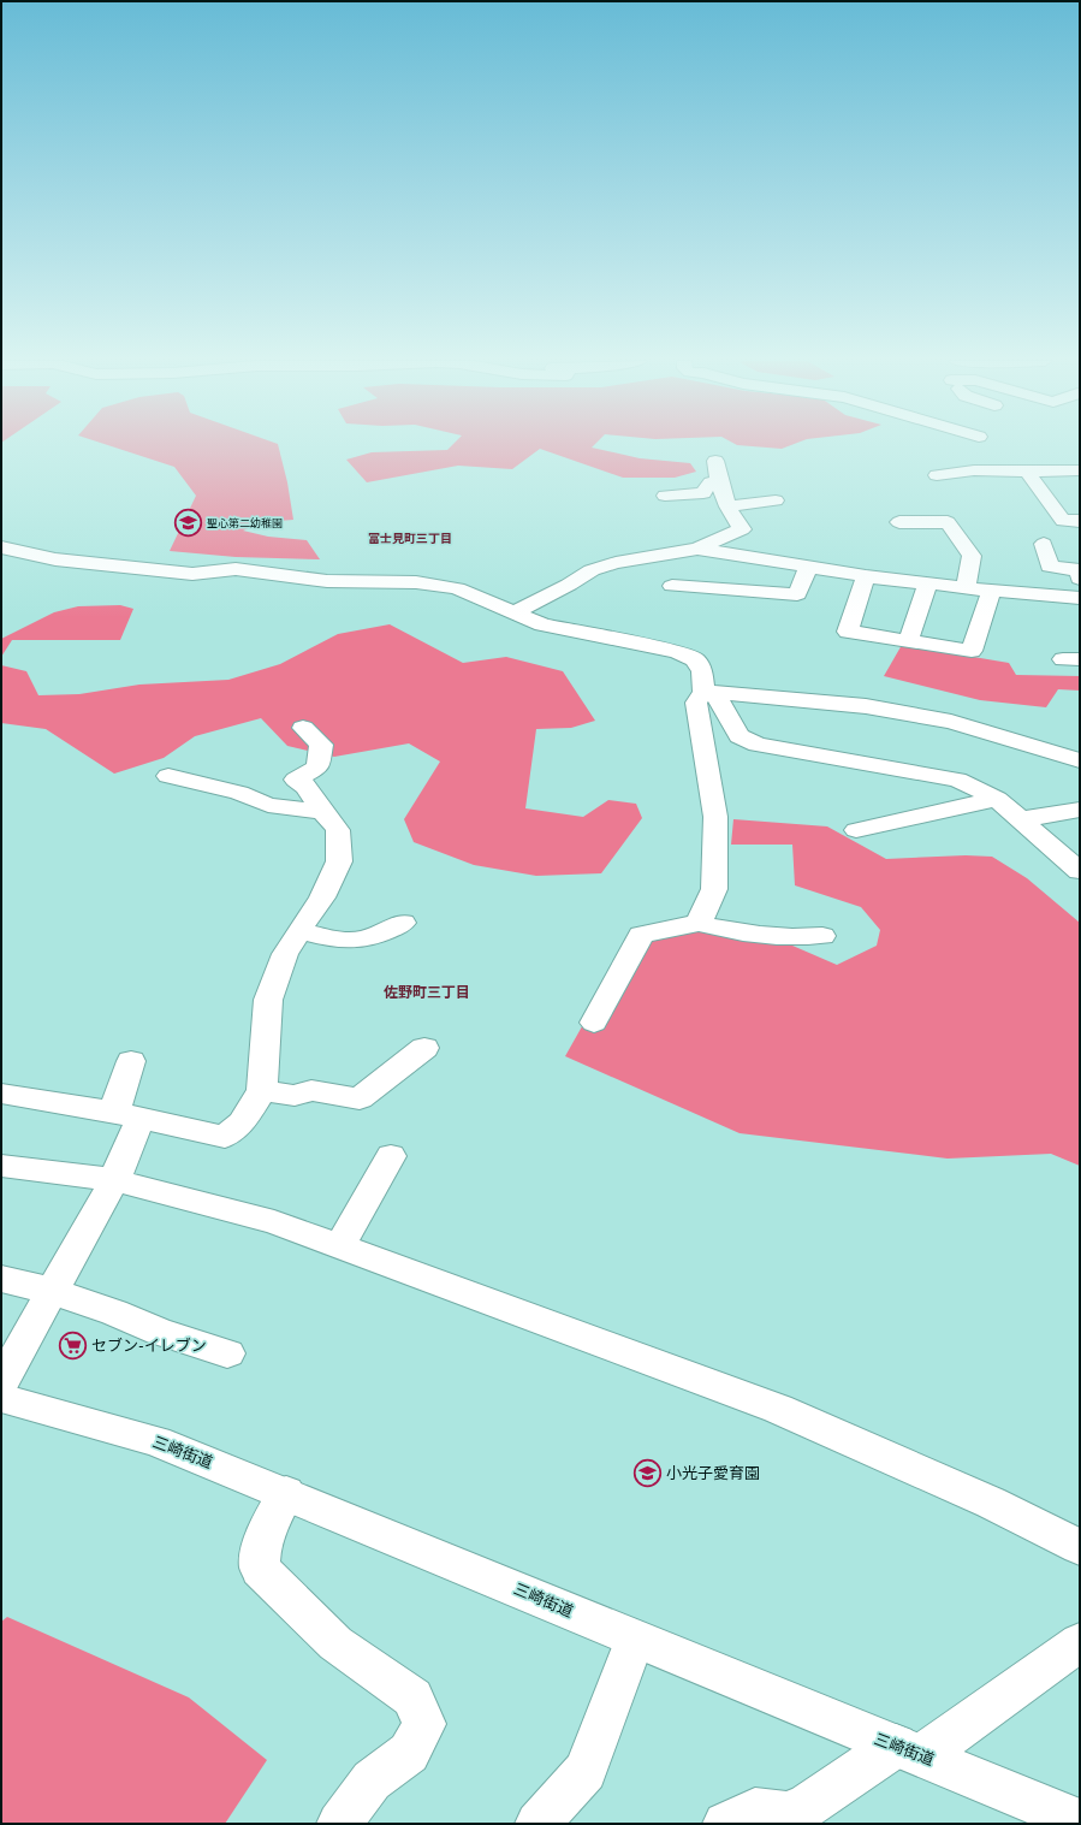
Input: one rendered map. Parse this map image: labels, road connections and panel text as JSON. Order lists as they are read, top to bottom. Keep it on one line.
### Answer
{"streets":{"street":["三崎街道"]},"districts":["富士見町三丁目","佐野町三丁目"],"places":{"school or university":["聖心第二幼稚園","小光子愛育園"],"supermarket":["セブン-イレブン"]}}
